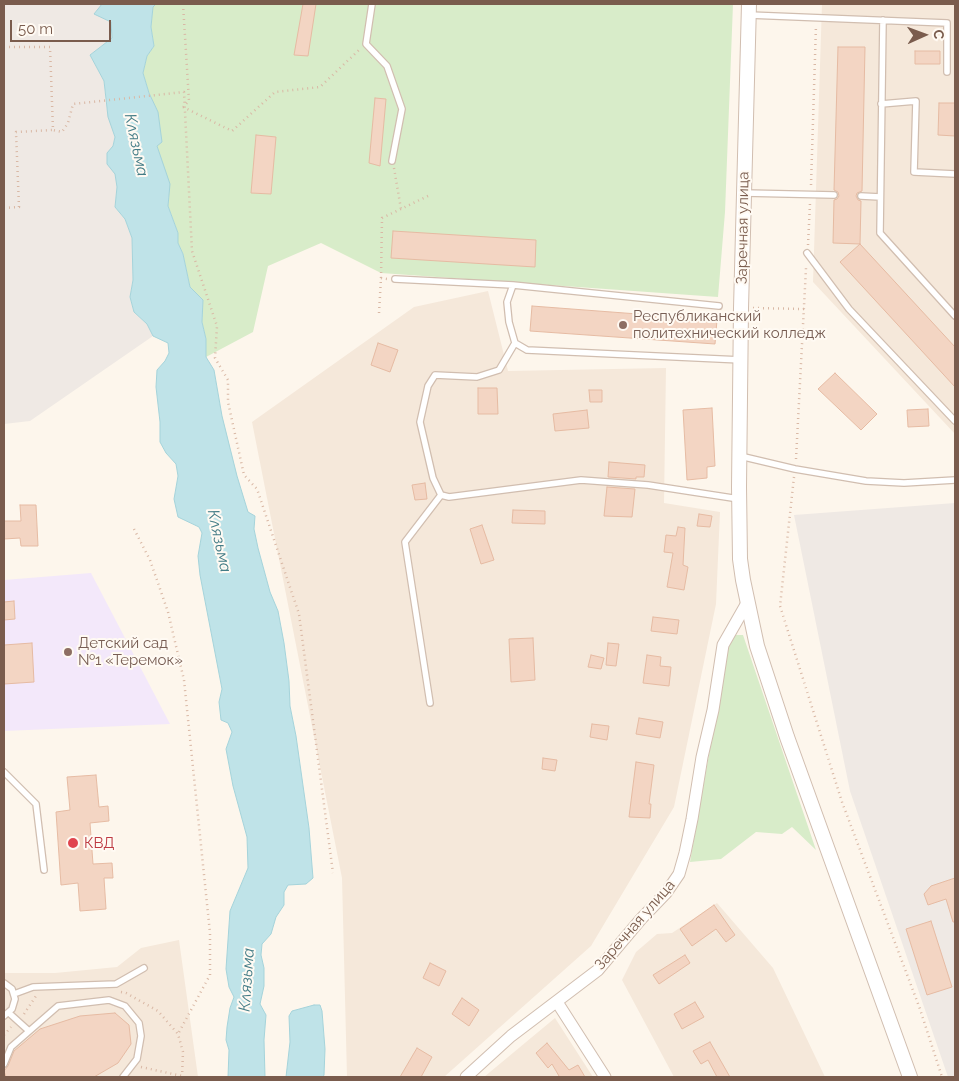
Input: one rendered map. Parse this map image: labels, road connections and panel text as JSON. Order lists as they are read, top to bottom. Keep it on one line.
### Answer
{"streets":{"street":["Заречная улица"]},"water":["Клязьма"],"places":["Республиканский политехнический колледж","Детский сад №1 «Теремок»","КВД"],"scale_bar":"50 m","north":"right"}
